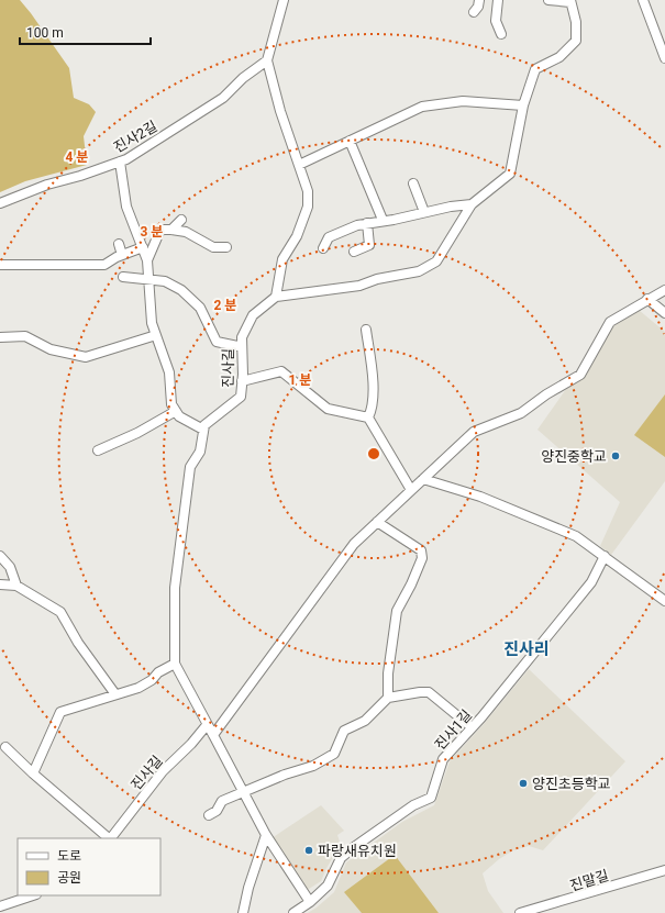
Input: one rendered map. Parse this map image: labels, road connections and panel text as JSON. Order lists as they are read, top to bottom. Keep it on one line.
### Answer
{"streets":{"street":["진사2길","진사길","진사1길","진말길"]},"districts":["진사리"],"places":["양진중학교","양진초등학교","파랑새유치원"],"legend":["도로","공원"],"scale_bar":"100 m","rings":["4 분","3 분","2 분","1 분"]}
